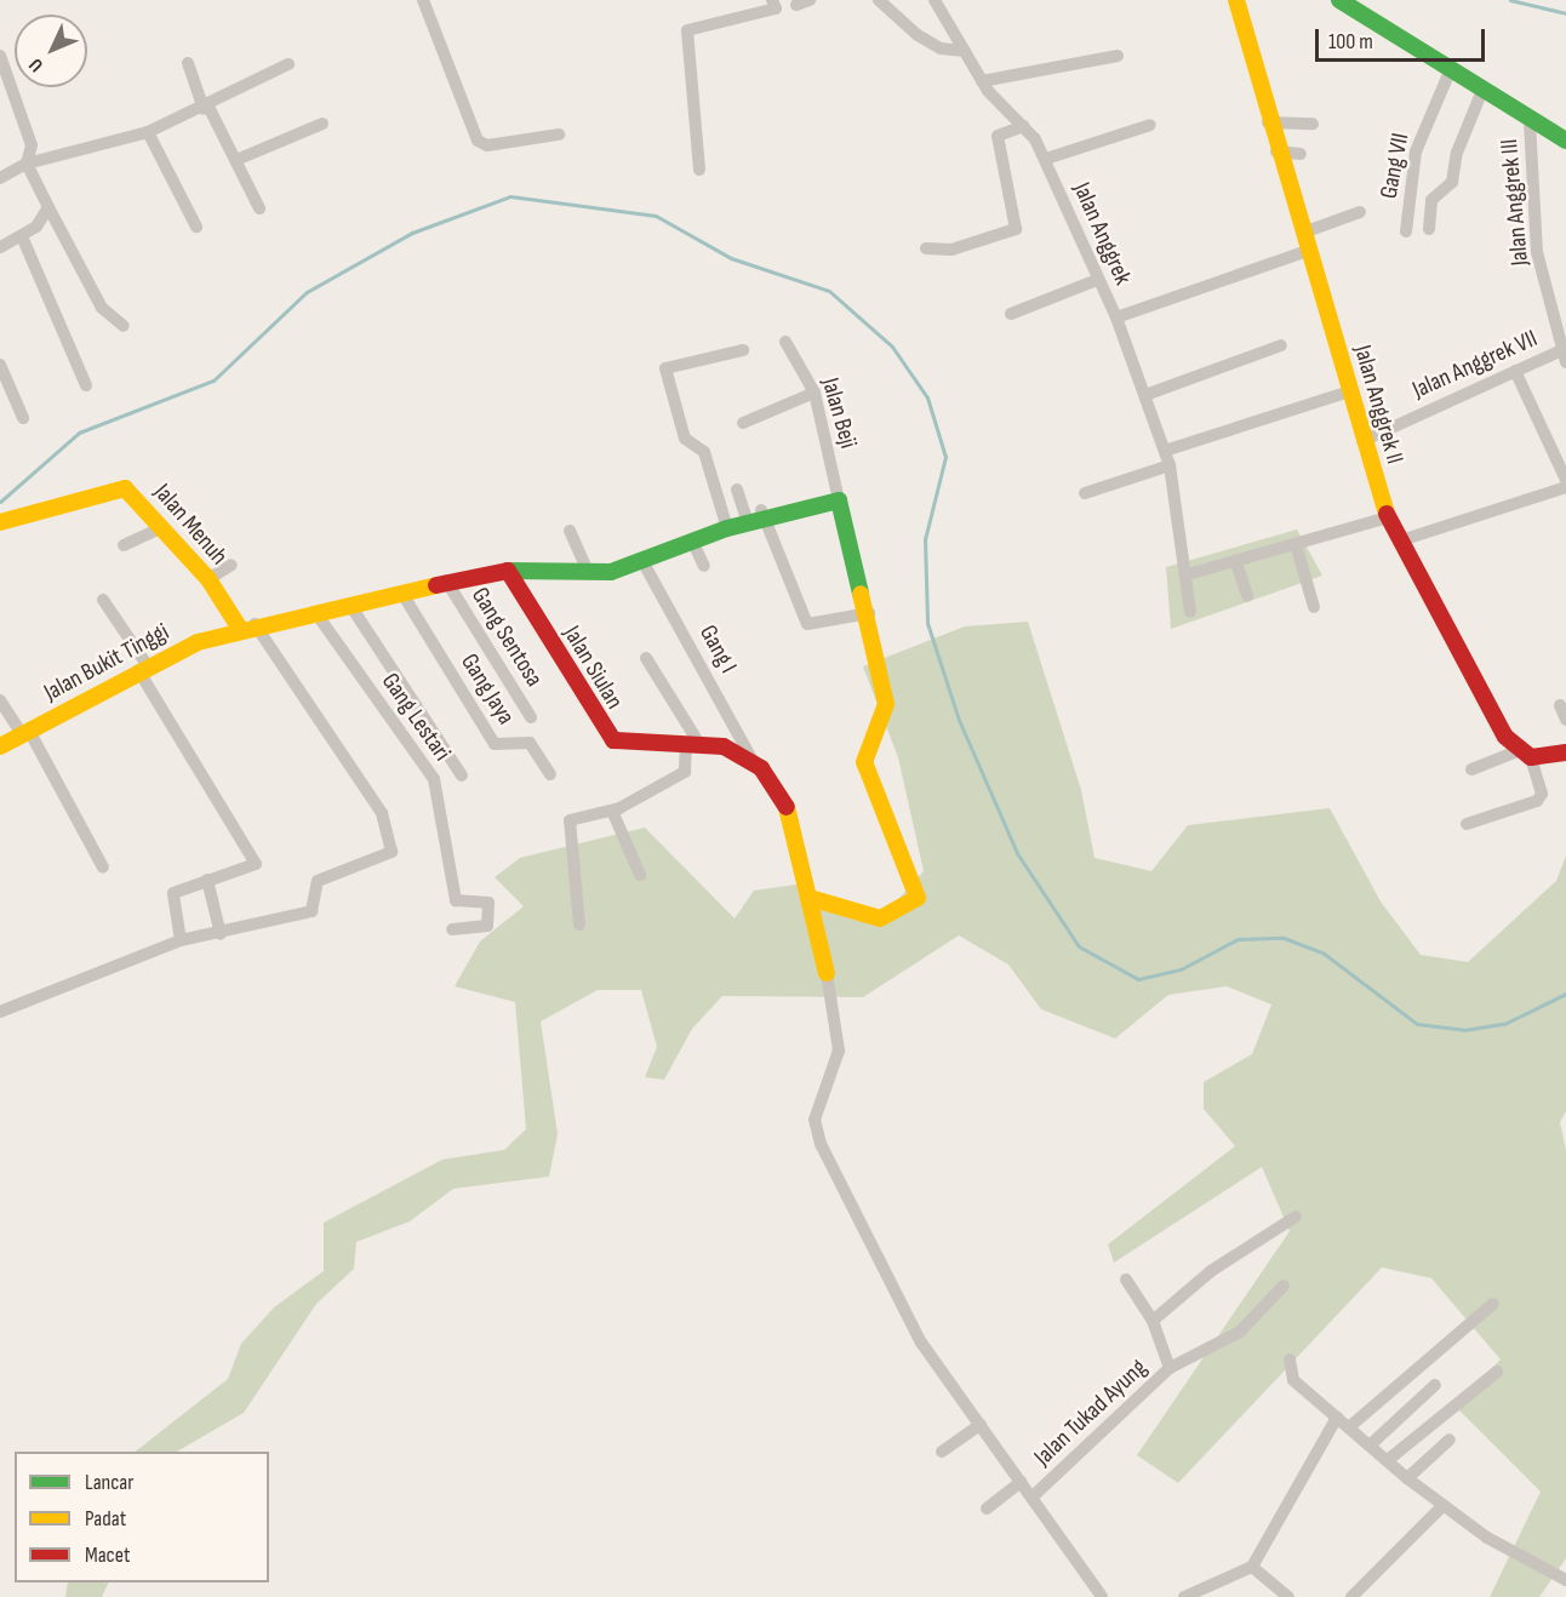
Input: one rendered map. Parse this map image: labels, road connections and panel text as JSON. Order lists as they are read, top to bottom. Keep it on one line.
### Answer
{"streets":{"street":["Gang VII","Jalan Anggrek III","Jalan Anggrek","Jalan Anggrek VII","Jalan Anggrek II","Jalan Beji","Jalan Menuh","Gang Sentosa","Gang I","Jalan Bukit Tinggi","Jalan Siulan","Gang Jaya","Gang Lestari","Jalan Tukad Ayung"]},"crossings":[["Jalan Anggrek III","Jalan Anggrek VII"],["Jalan Anggrek","Jalan Anggrek II"],["Jalan Anggrek VII","Jalan Anggrek II"],["Jalan Menuh","Jalan Bukit Tinggi"],["Gang I","Jalan Siulan"]],"legend":["Lancar","Padat","Macet"],"scale_bar":"100 m","north":"bottom left"}
